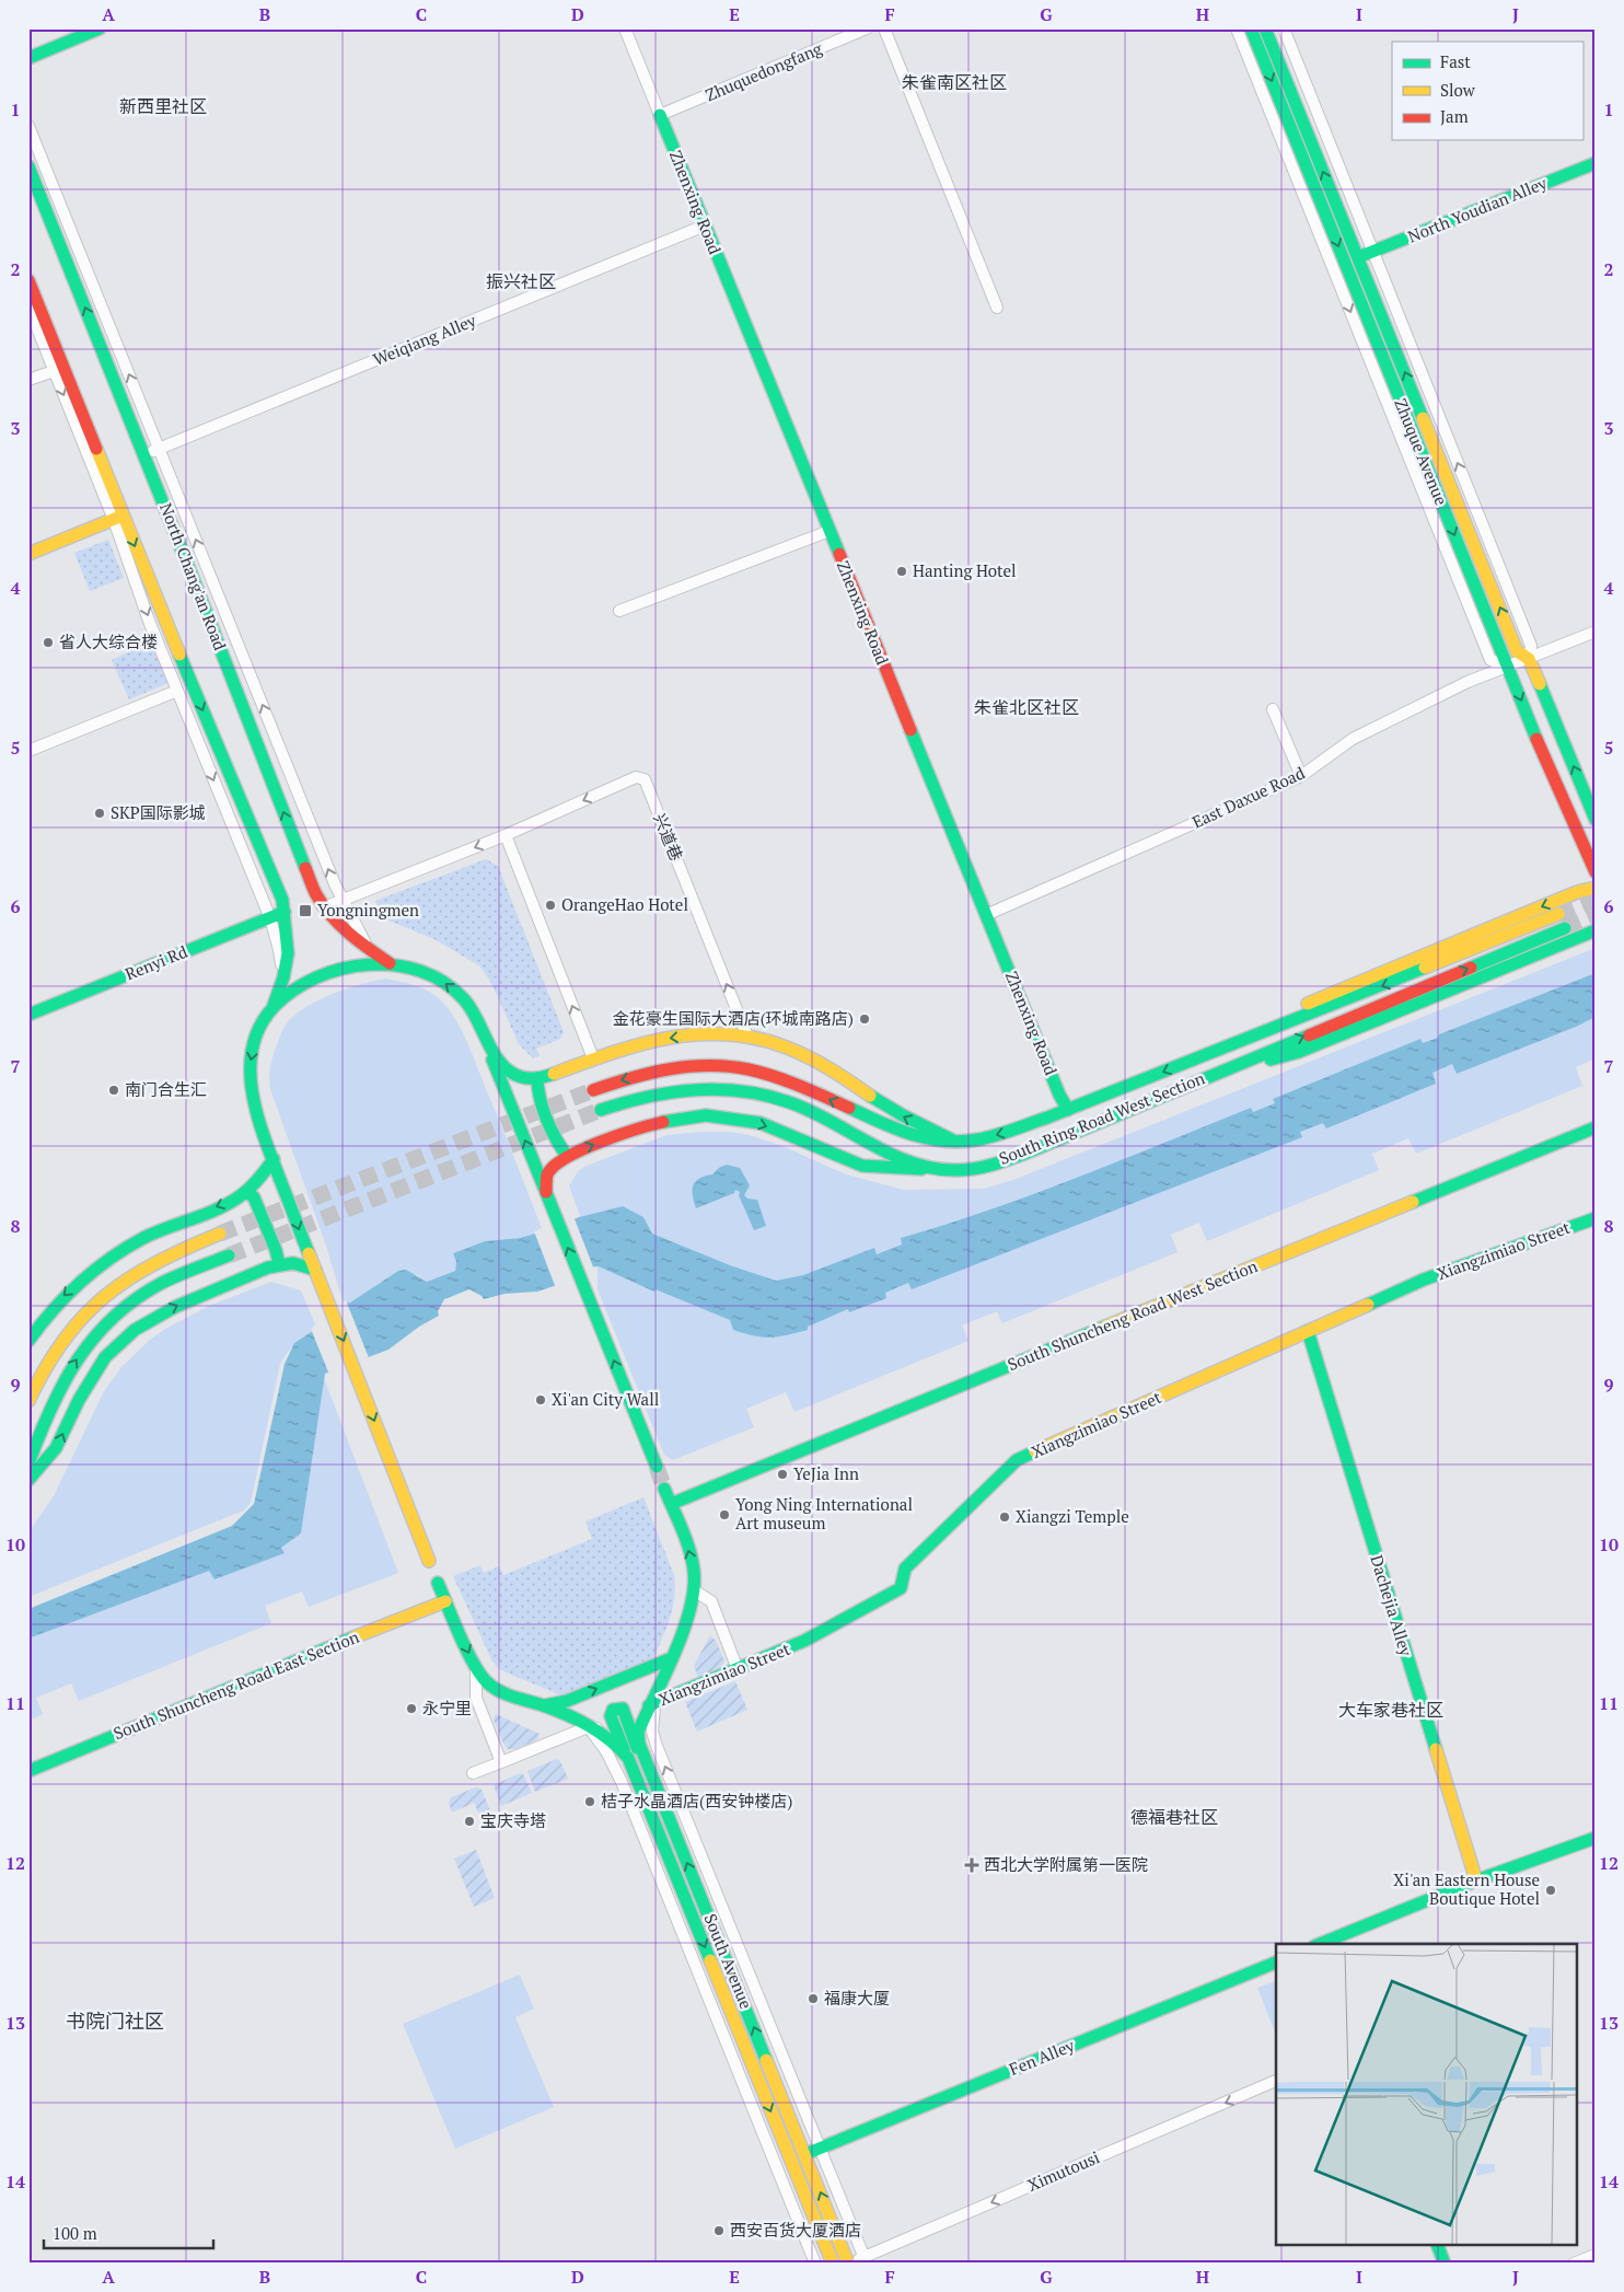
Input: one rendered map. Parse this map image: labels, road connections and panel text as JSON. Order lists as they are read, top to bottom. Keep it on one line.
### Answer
{"streets":{"main road":["Zhenxing Road","North Youdian Alley","Zhuque Avenue","North Chang'an Road","Renyi Rd","South Ring Road West Section","Xiangzimiao Street","South Shuncheng Road West Section","Dachejia Alley","South Shuncheng Road East Section","South Avenue","Fen Alley"],"street":["Zhuquedongfang","Weiqiang Alley","East Daxue Road","兴道巷","Ximutousi"]},"crossings":[["Zhuquedongfang","Zhenxing Road"],["Zhenxing Road","Weiqiang Alley"],["Zhenxing Road","East Daxue Road"],["Zhenxing Road","South Ring Road West Section"],["North Youdian Alley","Zhuque Avenue"],["Weiqiang Alley","North Chang'an Road"],["Zhuque Avenue","East Daxue Road"],["North Chang'an Road","兴道巷"],["Xiangzimiao Street","Dachejia Alley"],["Xiangzimiao Street","South Avenue"],["South Shuncheng Road West Section","South Avenue"],["South Shuncheng Road East Section","South Avenue"],["South Avenue","Fen Alley"],["South Avenue","Ximutousi"]],"one_way":["Ximutousi"],"districts":["朱雀南区社区","新西里社区","振兴社区","朱雀北区社区","大车家巷社区","德福巷社区","书院门社区"],"places":{"other":["Hanting Hotel","省人大综合楼","SKP国际影城","OrangeHao Hotel","金花豪生国际大酒店(环城南路店)","南门合生汇","Xi'an City Wall","YeJia Inn","Yong Ning International Art museum","Xiangzi Temple","永宁里","桔子水晶酒店(西安钟楼店)","宝庆寺塔","Xi'an Eastern House Boutique Hotel","福康大厦","西安百货大厦酒店"],"transit":["Yongningmen"],"health":["西北大学附属第一医院"]},"legend":["Fast","Slow","Jam"],"scale_bar":"100 m","grid":{"columns":["A","B","C","D","E","F","G","H","I","J"],"rows":["1","2","3","4","5","6","7","8","9","10","11","12","13","14"]}}
